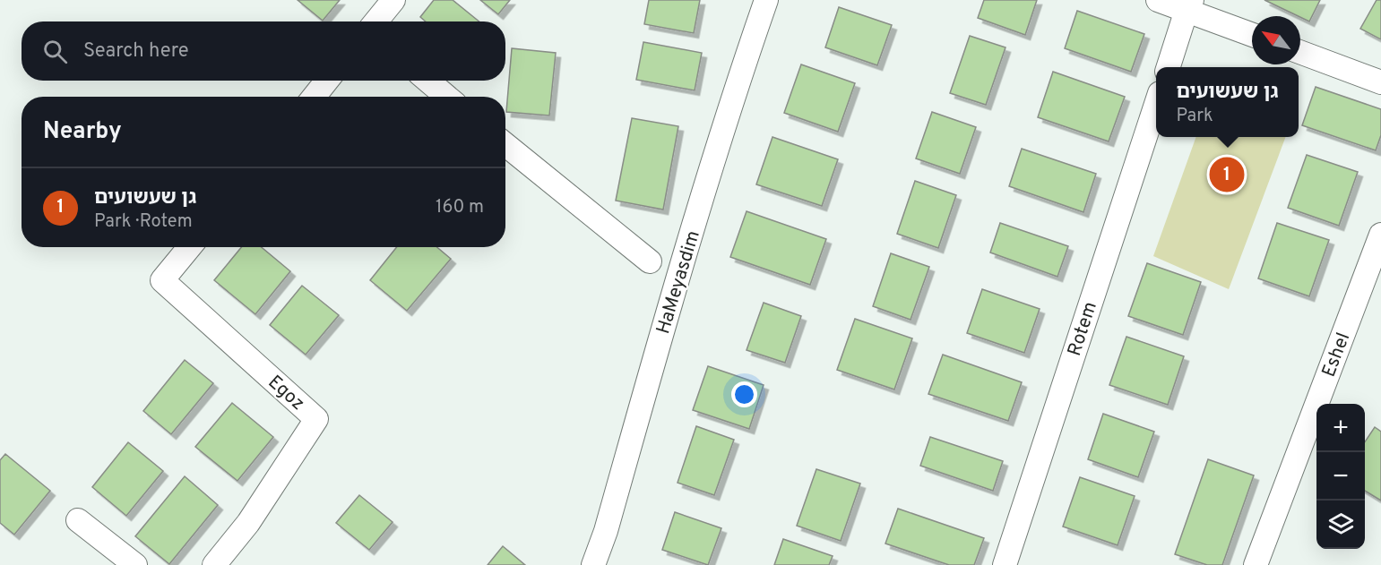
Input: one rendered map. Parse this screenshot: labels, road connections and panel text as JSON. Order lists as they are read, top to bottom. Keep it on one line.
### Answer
{"streets":{"street":["HaMeyasdim","Rotem","Eshel","Egoz"]},"north":"top left","page":{"search":"Search here","popup":["גן שעשועים","Park"],"heading":"Nearby","pins":"1","list":[{"mark":"1","name":"גן שעשועים","note":"Park · Rotem","value":"160 m"}],"map_buttons":["+","−"]}}
